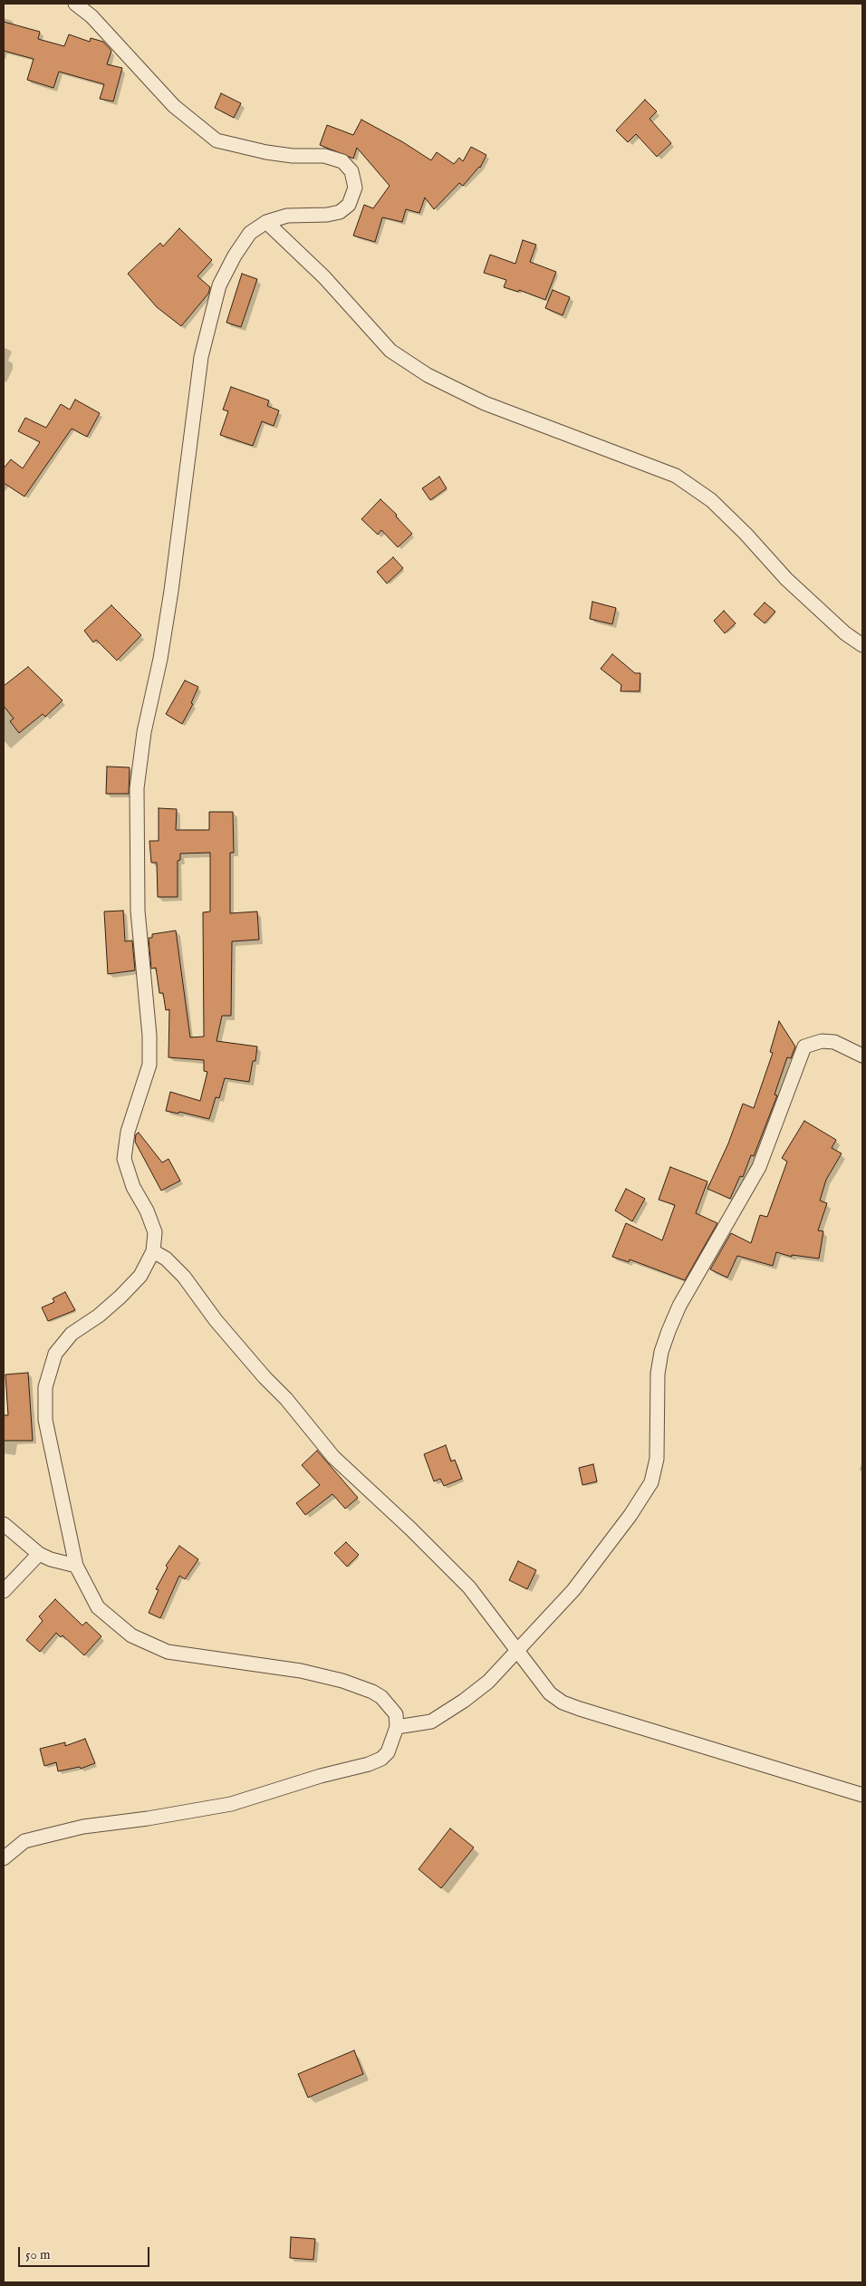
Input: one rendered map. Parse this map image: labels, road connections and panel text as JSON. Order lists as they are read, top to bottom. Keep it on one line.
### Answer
{"scale_bar":"50 m"}
